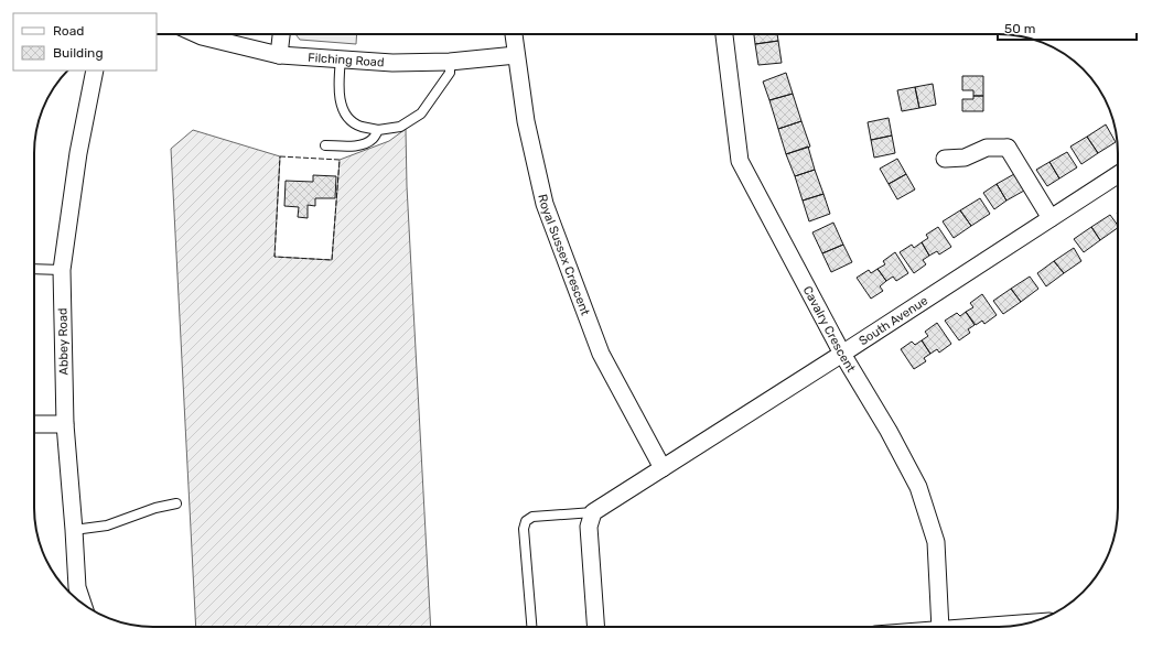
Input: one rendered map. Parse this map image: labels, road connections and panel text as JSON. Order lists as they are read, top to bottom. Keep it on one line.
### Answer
{"streets":{"street":["Filching Road","Royal Sussex Crescent","South Avenue","Cavalry Crescent","Abbey Road"]},"crossings":[["Filching Road","Royal Sussex Crescent"],["Royal Sussex Crescent","South Avenue"],["South Avenue","Cavalry Crescent"]],"legend":["Road","Building"],"scale_bar":"50 m"}
